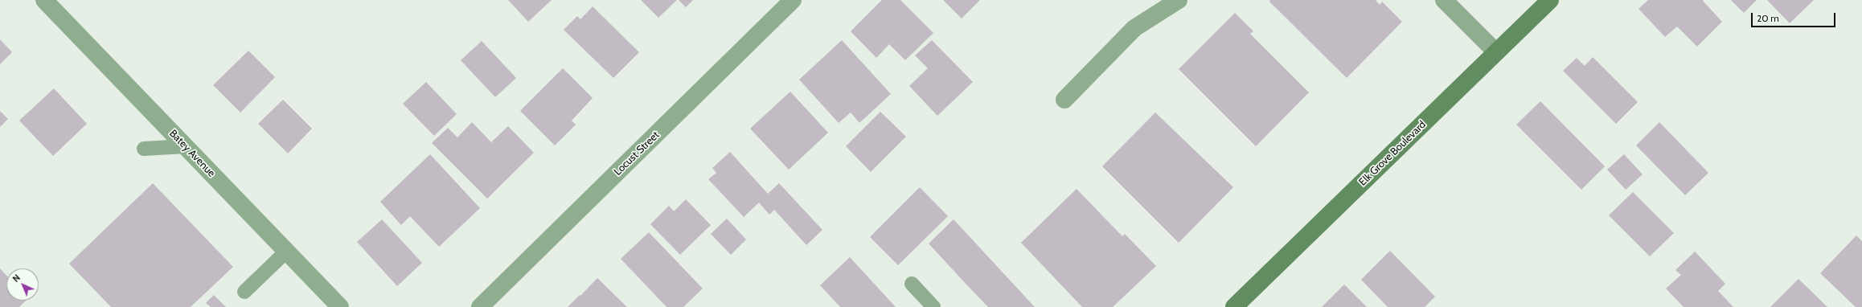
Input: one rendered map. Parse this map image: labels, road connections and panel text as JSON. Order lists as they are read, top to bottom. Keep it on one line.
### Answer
{"streets":{"main road":["Elk Grove Boulevard"],"street":["Batey Avenue","Locust Street"]},"scale_bar":"20 m","north":"top left"}
